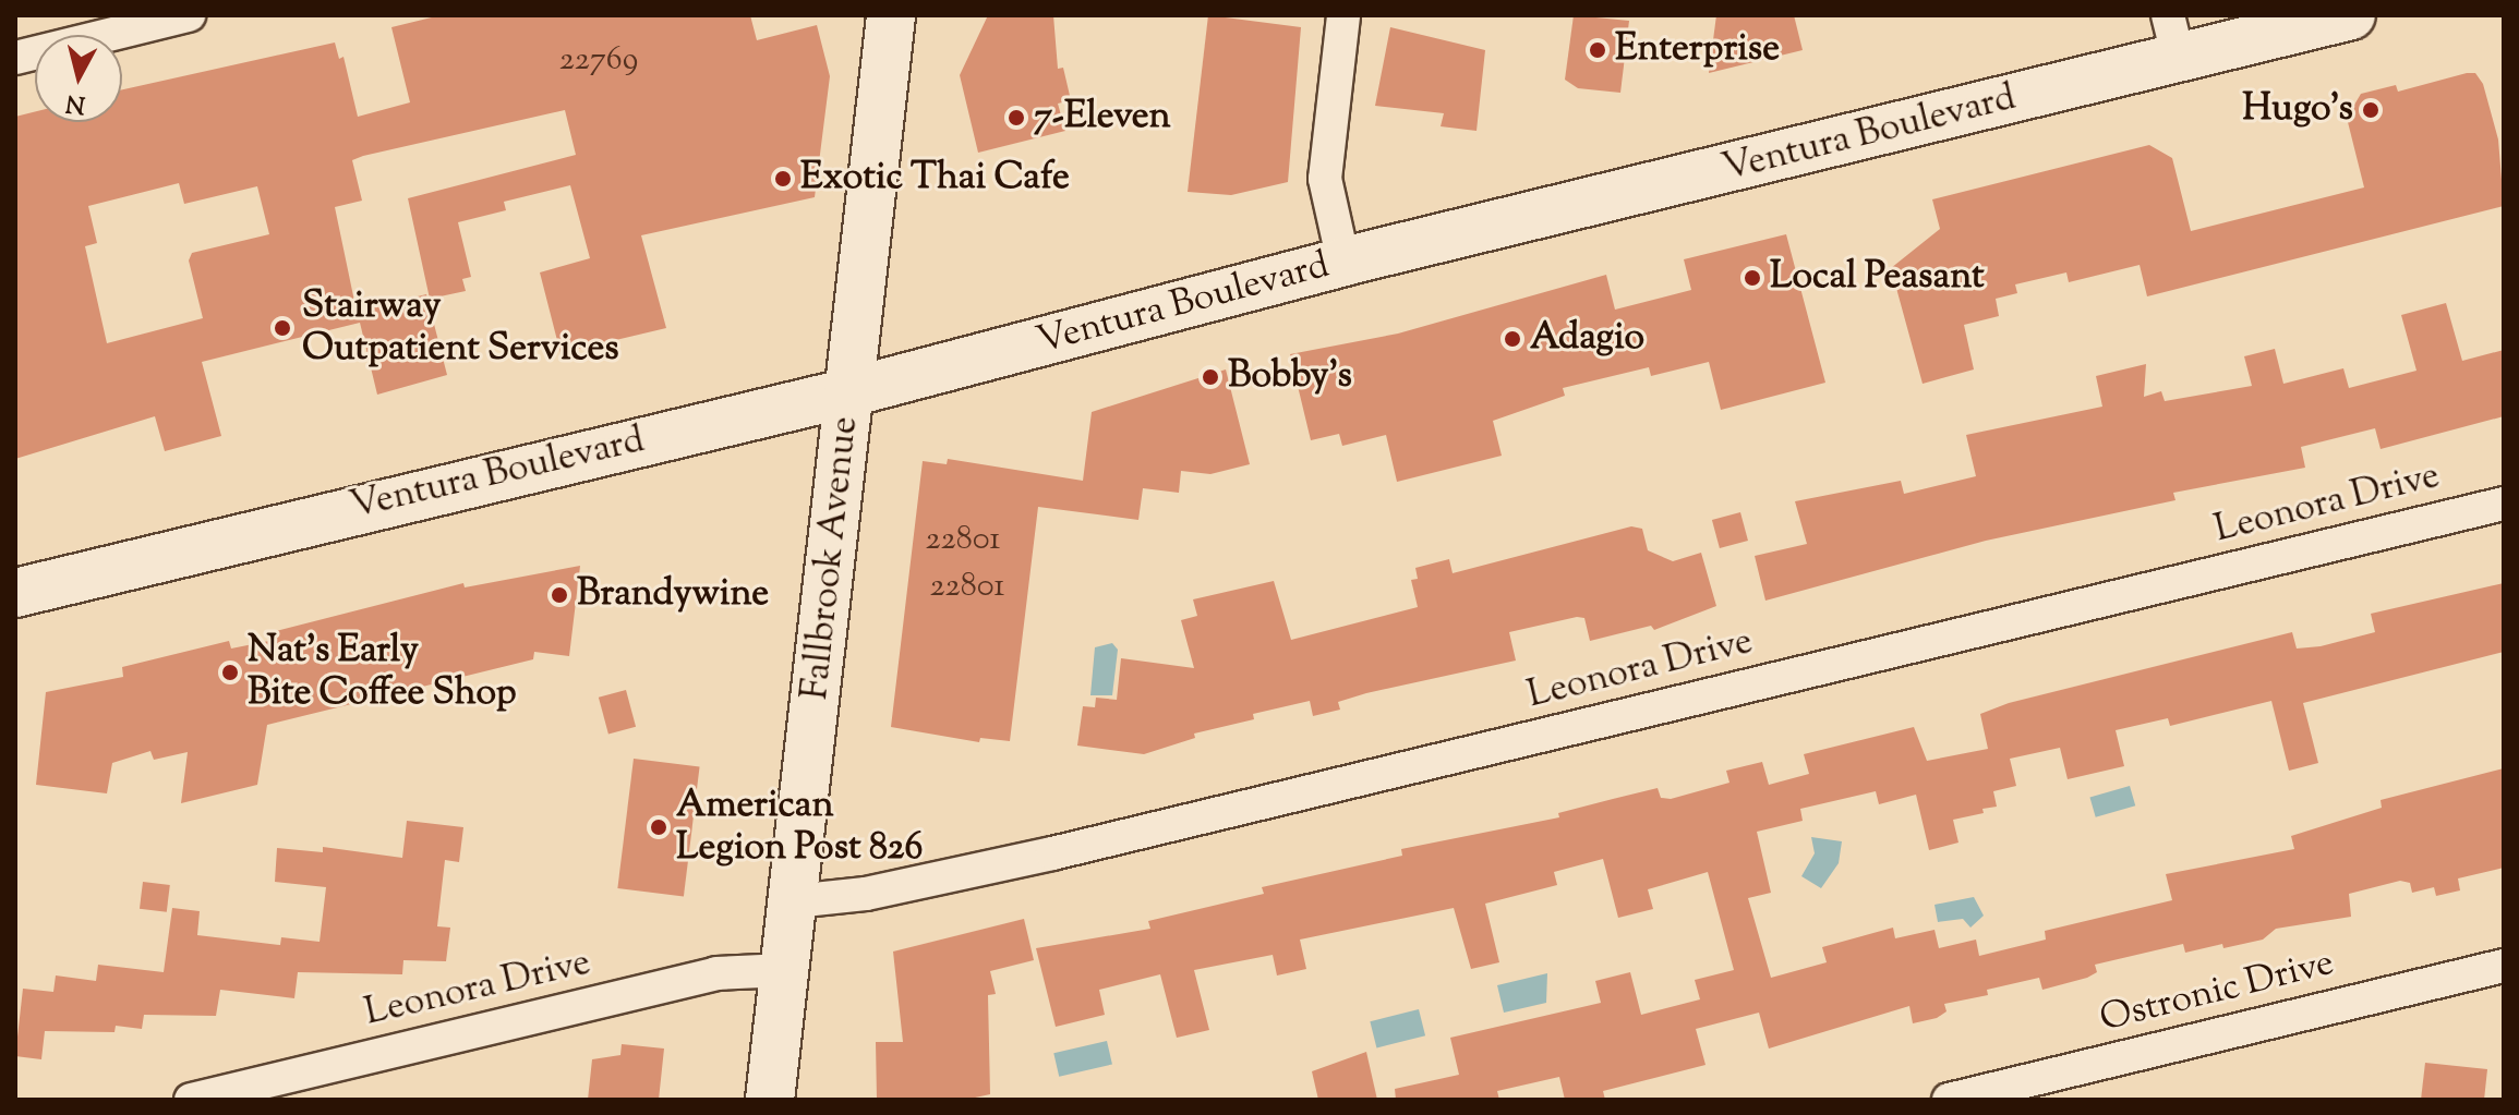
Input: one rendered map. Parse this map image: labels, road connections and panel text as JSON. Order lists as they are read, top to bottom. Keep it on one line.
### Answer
{"streets":{"main road":["Ventura Boulevard","Fallbrook Avenue"],"street":["Leonora Drive","Ostronic Drive"]},"crossings":[["Ventura Boulevard","Fallbrook Avenue"],["Leonora Drive","Fallbrook Avenue"]],"places":["Enterprise","Hugo's","7-Eleven","Exotic Thai Cafe","Local Peasant","Stairway Outpatient Services","Adagio","Bobby's","Brandywine","Nat's Early Bite Coffee Shop","American Legion Post 826"],"house_numbers":["22769","22801","22801"],"north":"bottom"}
